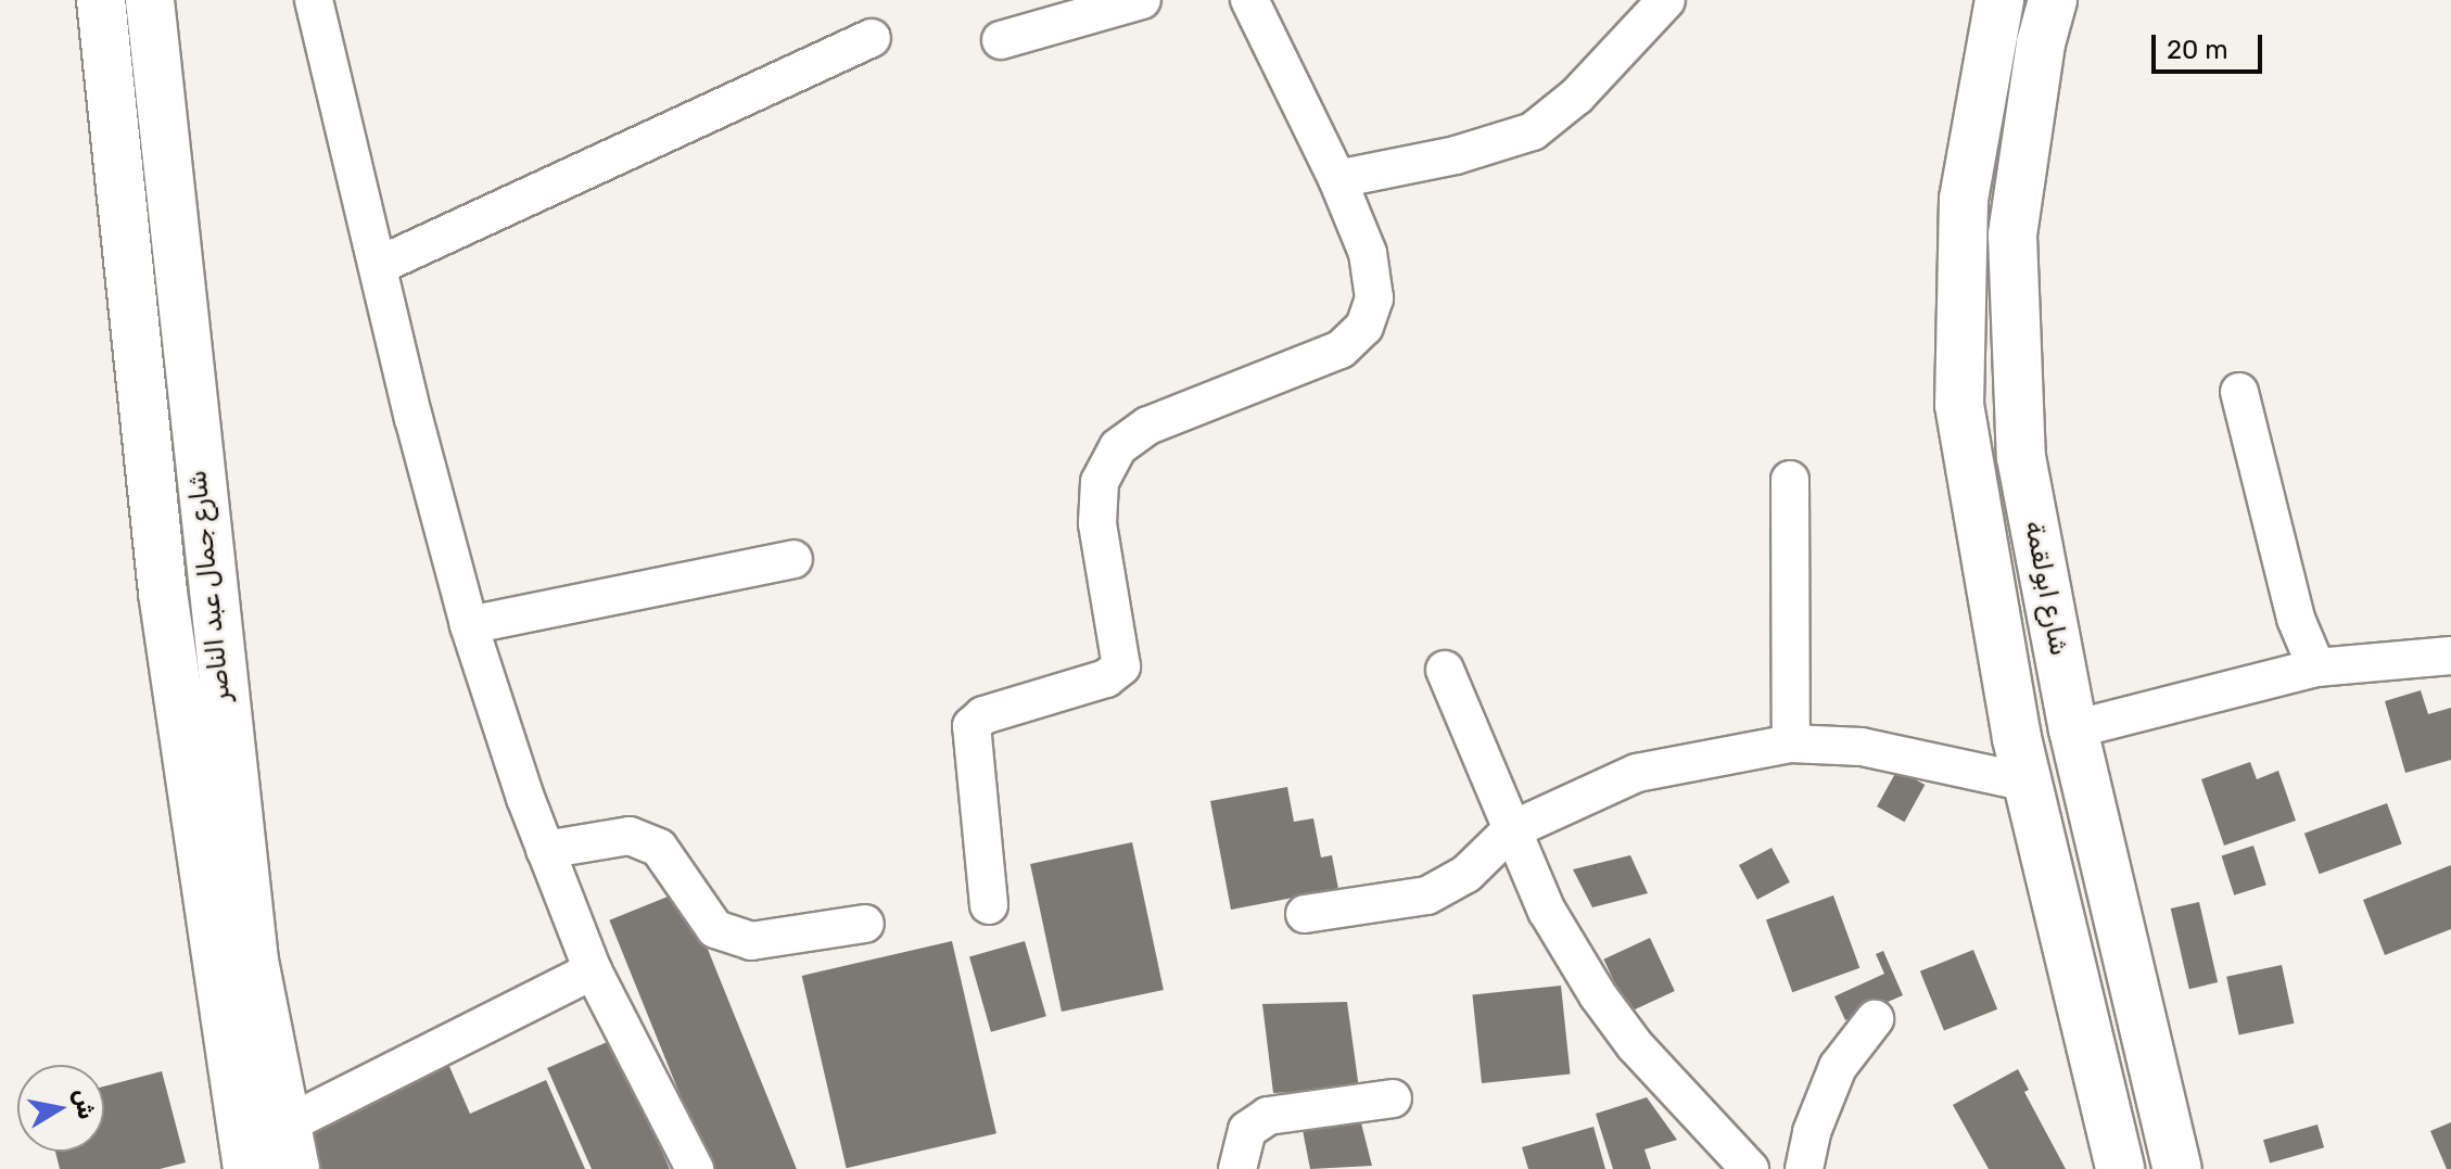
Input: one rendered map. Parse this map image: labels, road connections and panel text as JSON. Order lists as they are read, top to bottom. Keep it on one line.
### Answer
{"streets":{"street":["شارع جمال عبد الناصر","شارع ابولقمة"]},"scale_bar":"20 m","north":"right"}
